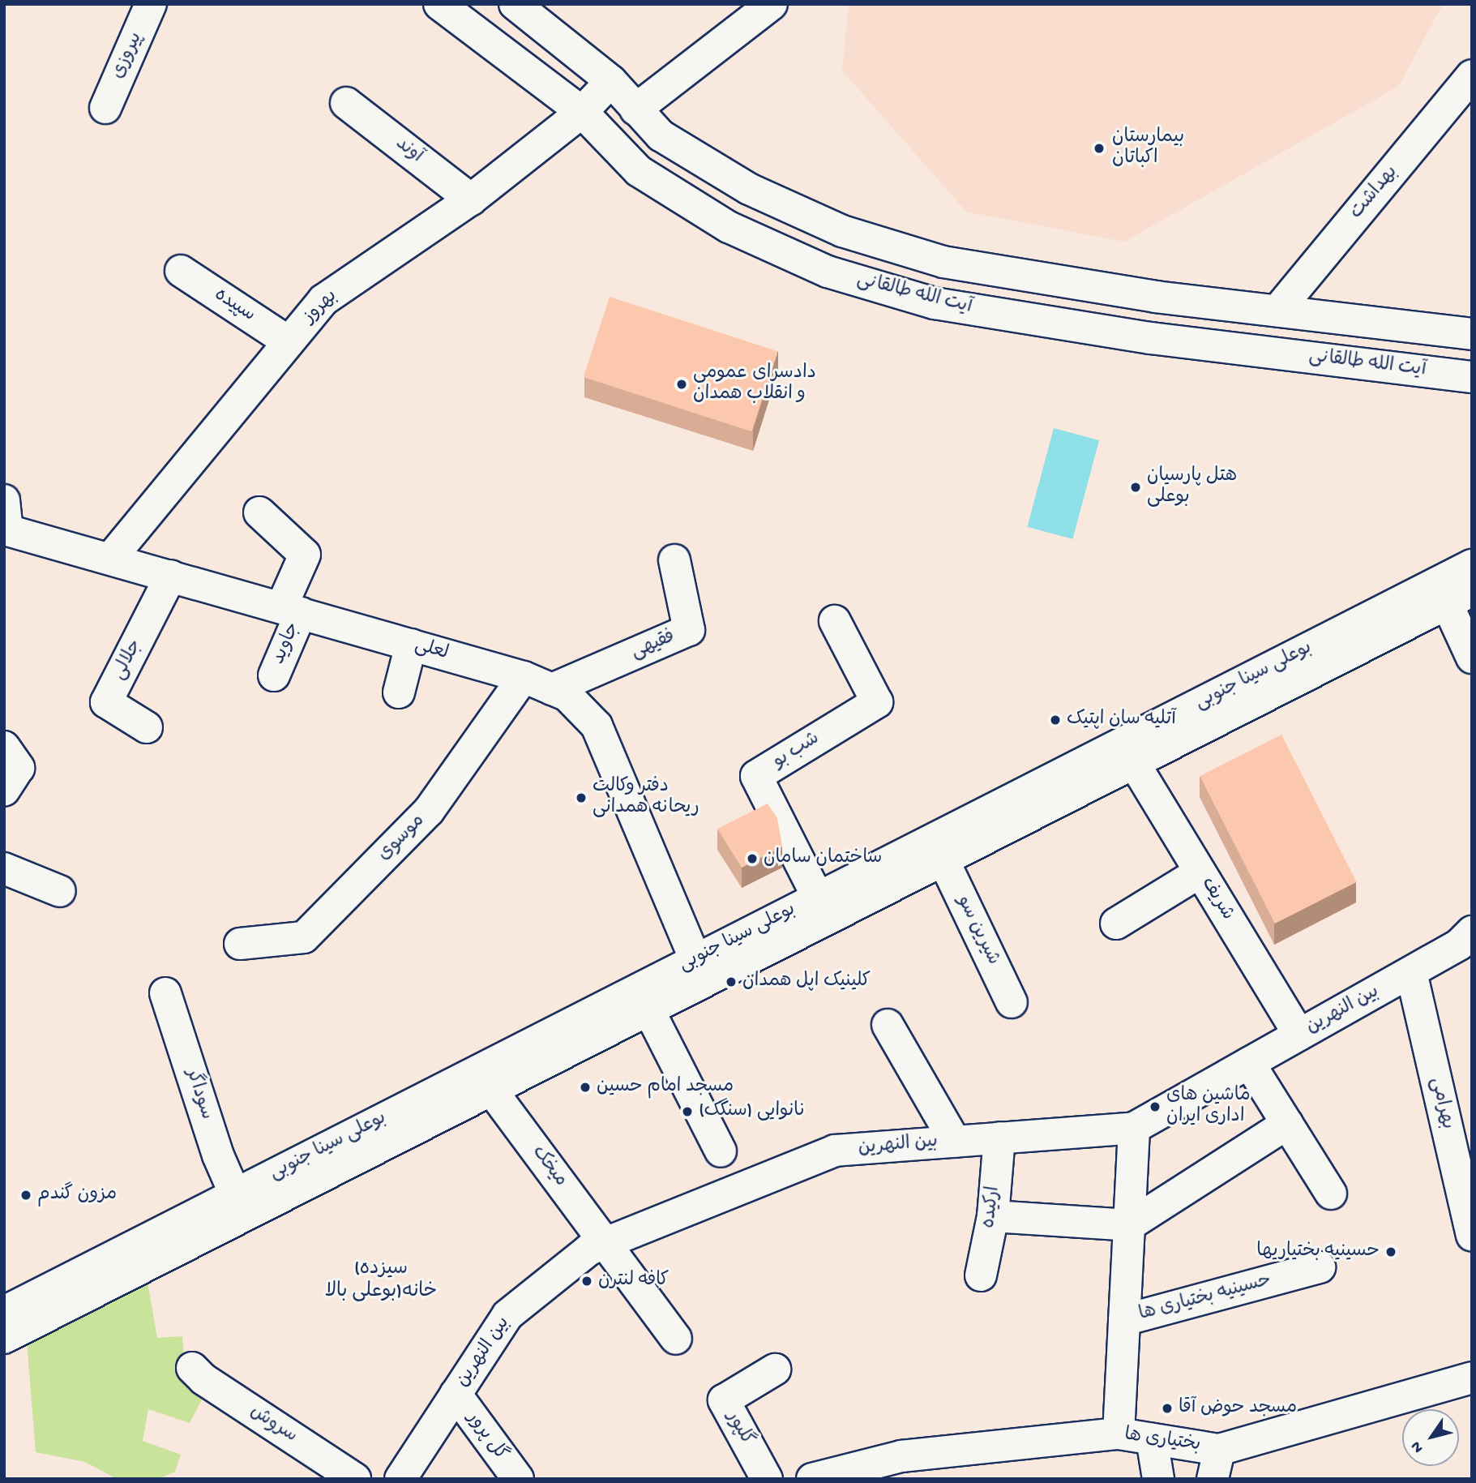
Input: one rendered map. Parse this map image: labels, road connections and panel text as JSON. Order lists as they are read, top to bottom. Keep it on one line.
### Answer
{"streets":{"street":["پیروزی","آوند","بهداشت","آیت الله طالقانی","سپیده","بهروز","جاوید","فقیهی","لعلی","جلالی","بوعلی سینا جنوبی","شب بو","موسوی","شریف","شیرین سو","بین النهرین","سوداگر","بهرامی","میخک","ارکیده","حسینیه بختیاری ها","سروش","گلپور","گل پرور","بختیاری ها"]},"crossings":[["آوند","بهروز"],["بهداشت","آیت الله طالقانی"],["آیت الله طالقانی","بهروز"],["سپیده","بهروز"],["بهروز","لعلی"],["جاوید","لعلی"],["فقیهی","لعلی"],["لعلی","جلالی"],["لعلی","بوعلی سینا جنوبی"],["لعلی","موسوی"],["بوعلی سینا جنوبی","شب بو"],["بوعلی سینا جنوبی","شریف"],["بوعلی سینا جنوبی","شیرین سو"],["بوعلی سینا جنوبی","سوداگر"],["بوعلی سینا جنوبی","میخک"],["شریف","بین النهرین"],["بین النهرین","بهرامی"],["بین النهرین","میخک"],["بین النهرین","ارکیده"],["بین النهرین","گل پرور"]],"districts":["(سیزده خانه(بوعلی بالا"],"places":["بیمارستان اکباتان","دادسرای عمومی و انقلاب همدان","هتل پارسیان بوعلی","آتلیه سان اپتیک","دفتر وکالت ریحانه همدانی","ساختمان سامان","کلینیک اپل همدان","مسجد امام حسین","ماشین های اداری ایران","نانوایی (سنگک)","مزون گندم","حسینیه بختیاریها","کافه لنترن","مسجد حوض آقا"],"north":"bottom left"}
